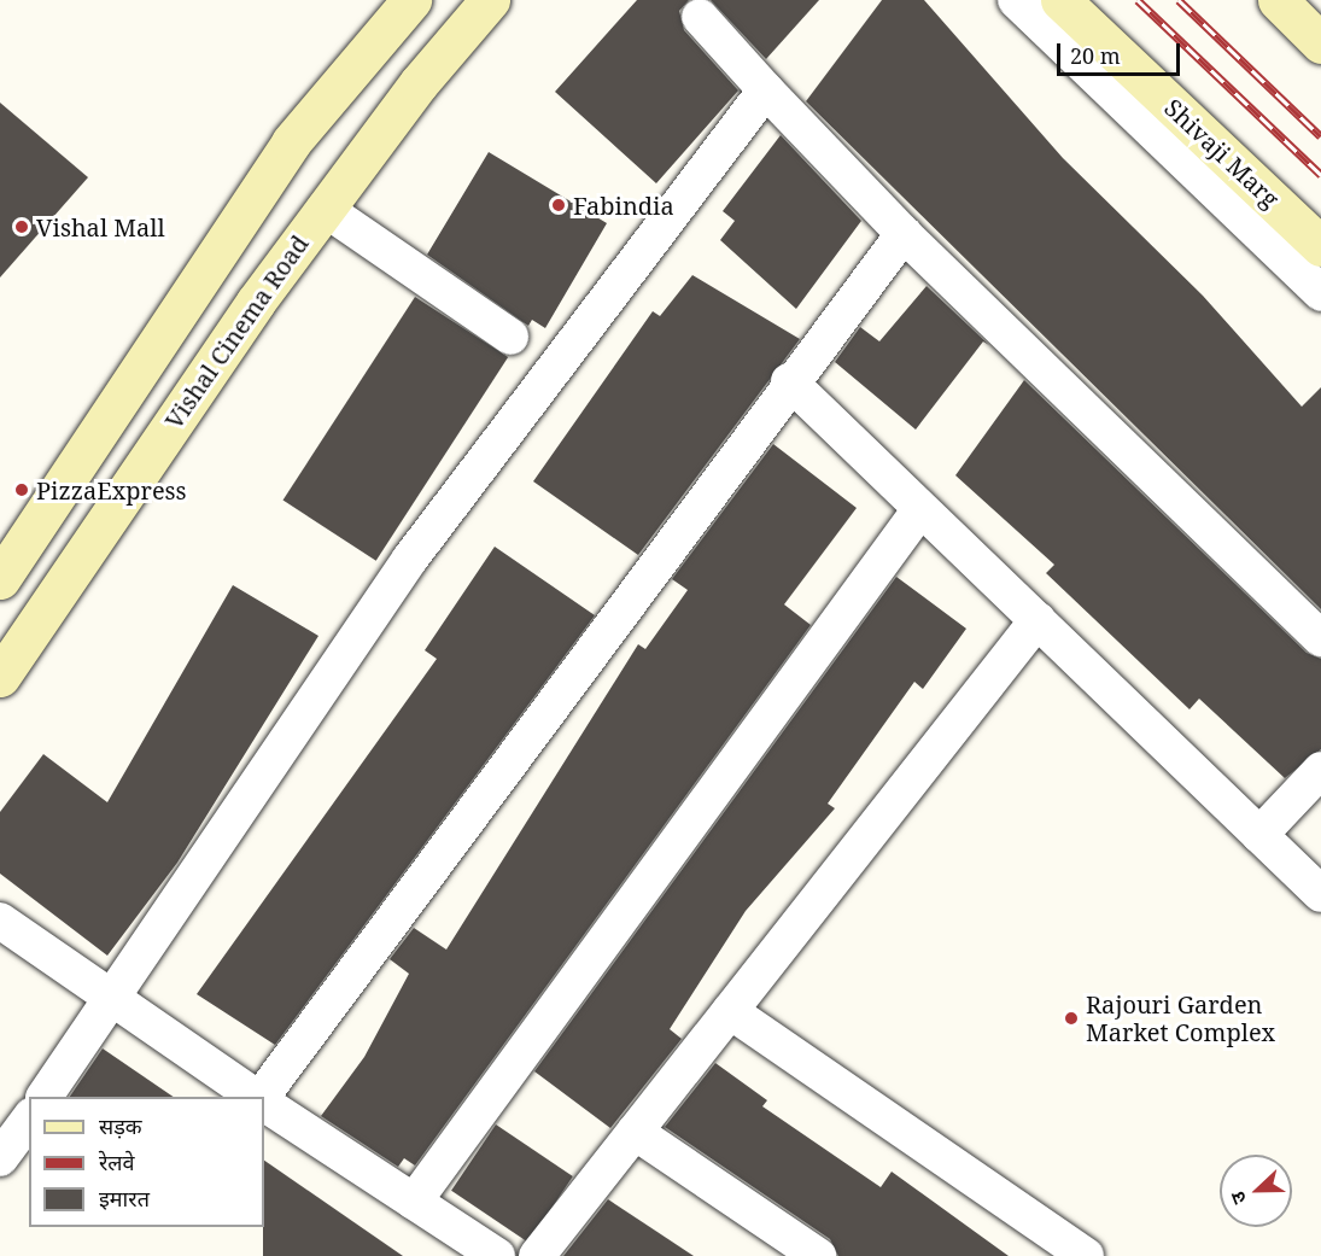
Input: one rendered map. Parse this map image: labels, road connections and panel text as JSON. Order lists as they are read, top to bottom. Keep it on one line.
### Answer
{"streets":{"street":["Shivaji Marg","Vishal Cinema Road"]},"places":["Fabindia","Vishal Mall","PizzaExpress","Rajouri Garden Market Complex"],"legend":["सड़क","रेलवे","इमारत"],"scale_bar":"20 m","north":"left"}
